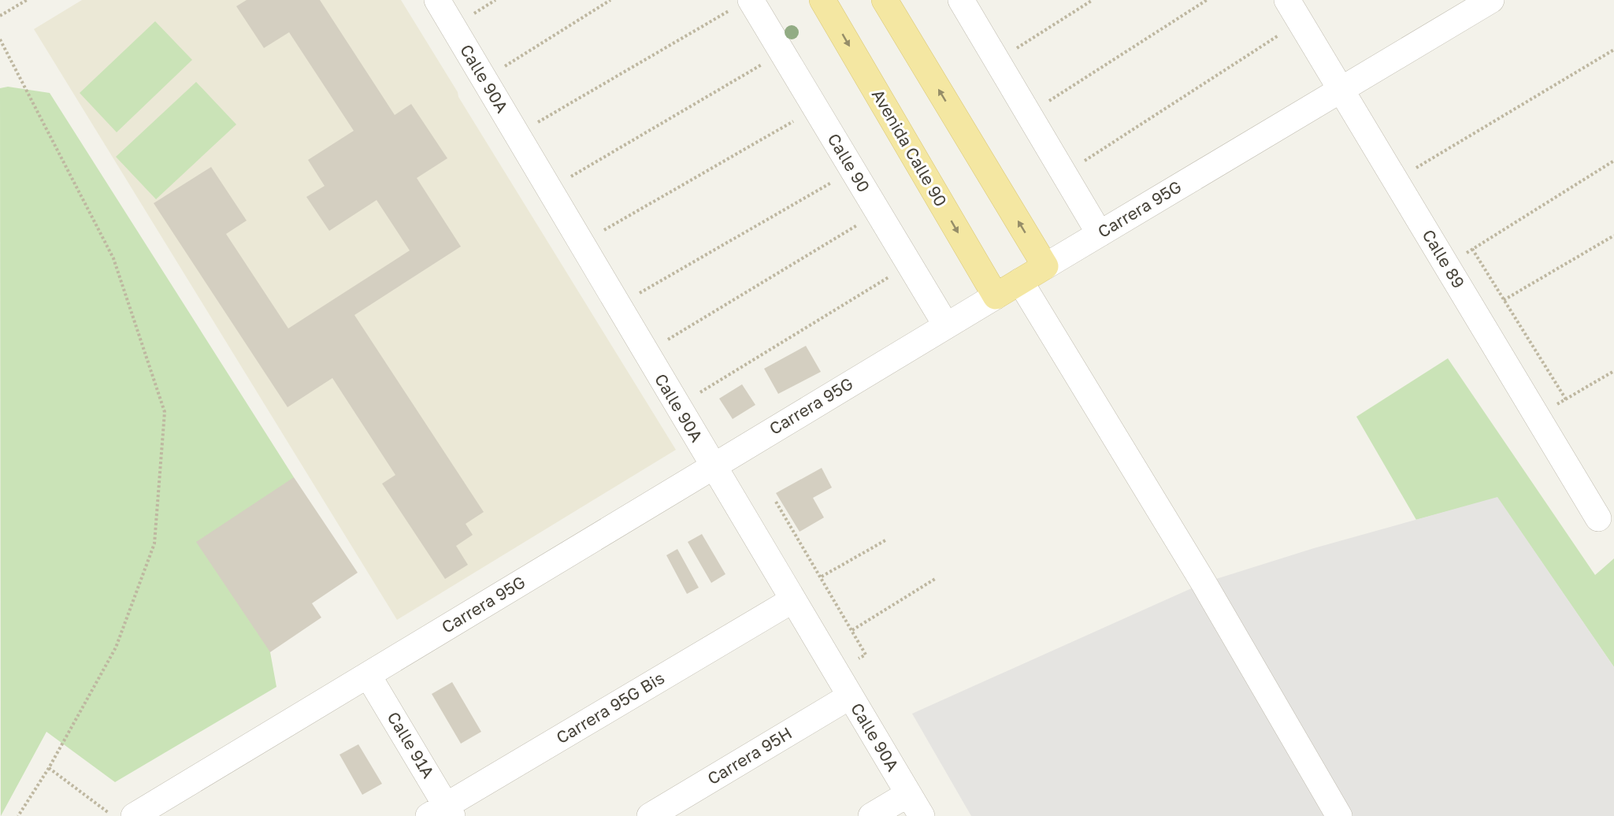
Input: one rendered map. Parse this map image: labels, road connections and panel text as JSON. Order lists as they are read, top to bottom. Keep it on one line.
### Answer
{"streets":{"main road":["Avenida Calle 90","Carrera 95G"],"street":["Calle 90A","Calle 90","Calle 89","Carrera 95G Bis","Calle 91A","Carrera 95H"]},"crossings":[["Calle 90A","Carrera 95G"],["Calle 90A","Carrera 95G Bis"],["Calle 90A","Carrera 95H"],["Avenida Calle 90","Carrera 95G"],["Calle 90","Carrera 95G"],["Carrera 95G","Calle 89"],["Carrera 95G","Calle 91A"],["Carrera 95G Bis","Calle 91A"]]}
